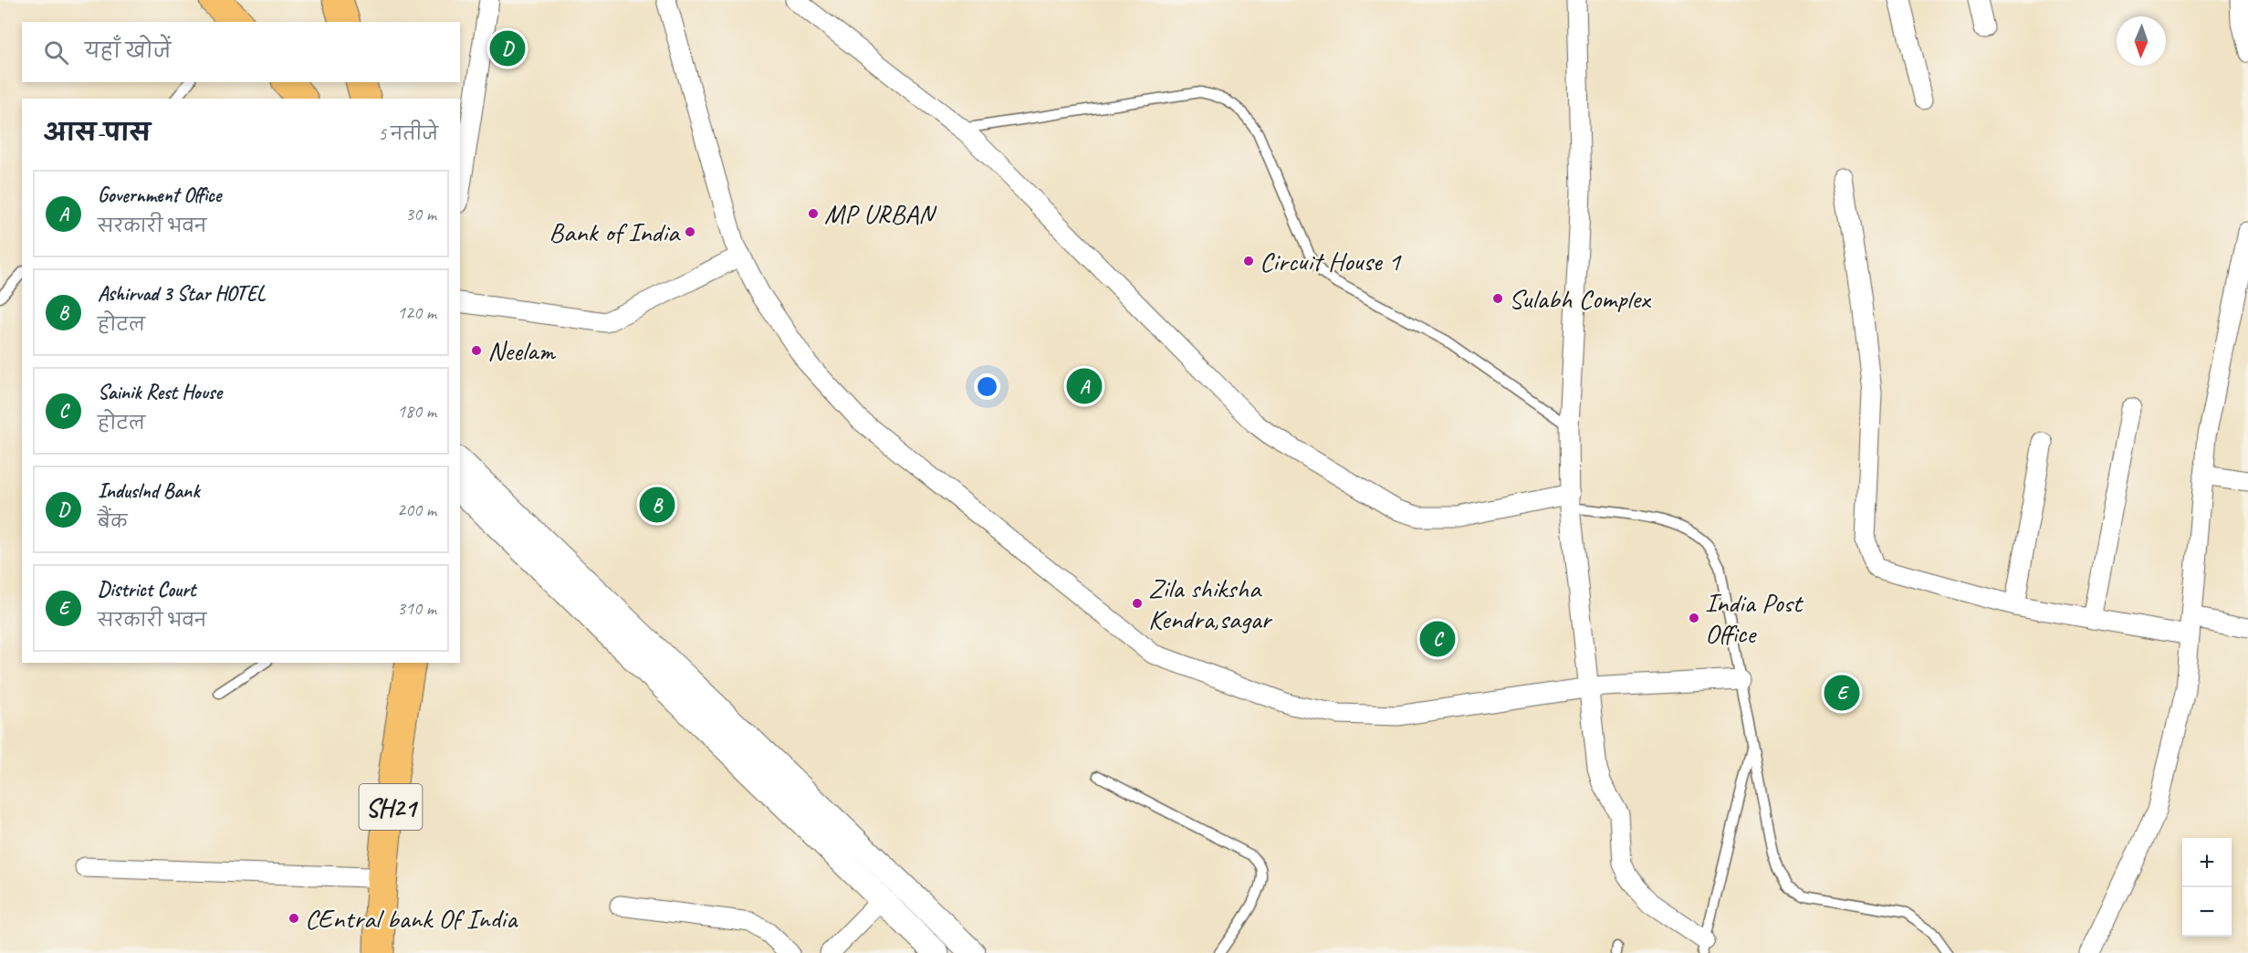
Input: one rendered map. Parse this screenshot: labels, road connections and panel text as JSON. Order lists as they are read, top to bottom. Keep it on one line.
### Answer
{"streets":{"main road":["SH21"]},"places":["MP URBAN","Bank of India","Circuit House 1","Sulabh Complex","Neelam","Zila shiksha Kendra,sagar","India Post Office","CEntral bank Of India"],"north":"bottom","page":{"search":"यहाँ खोजें","pins":["D","A","B","C","E"],"heading":["आस-पास","5 नतीजे"],"list":[{"mark":"A","name":"Government Office","note":"सरकारी भवन","value":"30 m"},{"mark":"B","name":"Ashirvad 3 Star HOTEL","note":"होटल","value":"120 m"},{"mark":"C","name":"Sainik Rest House","note":"होटल","value":"180 m"},{"mark":"D","name":"Induslnd Bank","note":"बैंक","value":"200 m"},{"mark":"E","name":"District Court","note":"सरकारी भवन","value":"310 m"}],"map_buttons":["+","−"]}}
